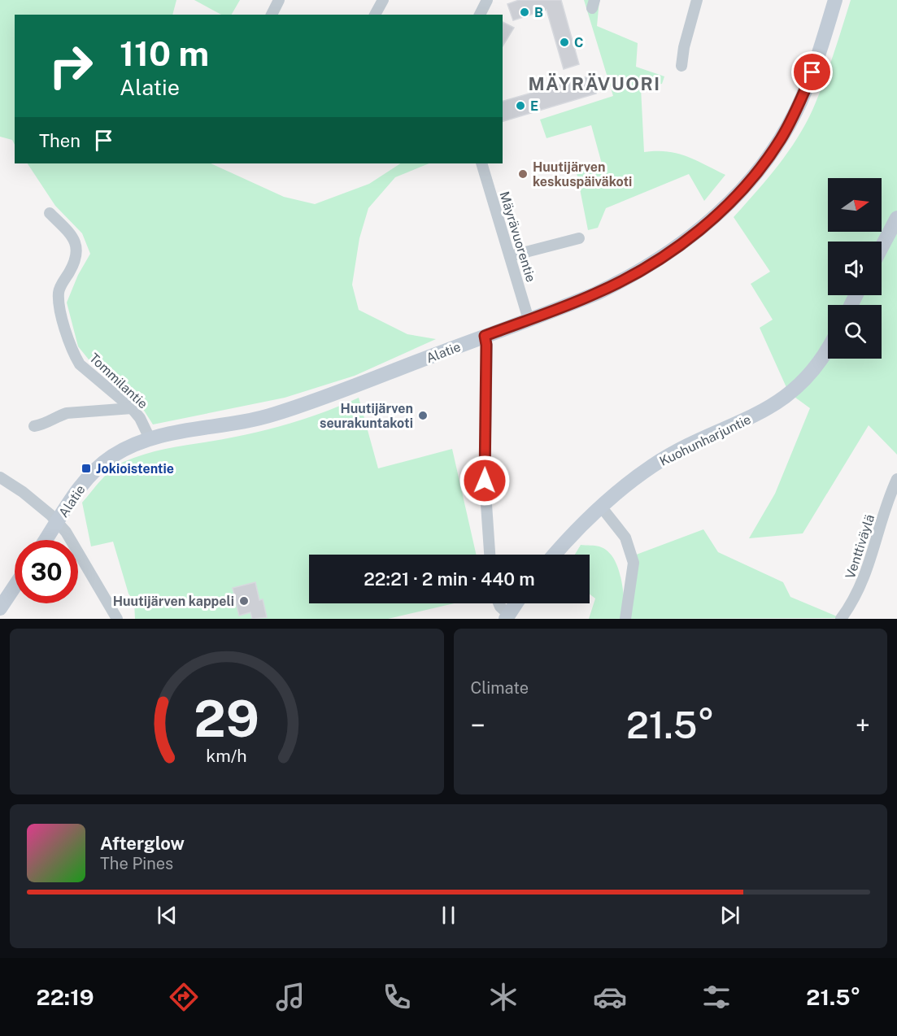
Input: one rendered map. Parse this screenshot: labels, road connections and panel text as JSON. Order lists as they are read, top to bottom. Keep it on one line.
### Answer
{"streets":{"street":["Mäyrävuorentie","Alatie","Tommilantie","Kuohunharjuntie","Venttiväylä"]},"crossings":[["Mäyrävuorentie","Alatie"],["Alatie","Tommilantie"]],"districts":["MÄYRÄVUORI"],"places":{"other":["B","C","E","Huutijärven keskuspäiväkoti","Huutijärven seurakuntakoti","Huutijärven kappeli"],"transit":["Jokioistentie"]},"north":"right","page":{"turn":["110 m","Alatie"],"then":"Then","limit":"30","trip":"22:21 · 2 min · 440 m","tile":"Climate","heat":["−","21.5°","+"],"song":["Afterglow","The Pines"],"tabs":["22:19","21.5°"],"gauge":["29","km/h"]}}
